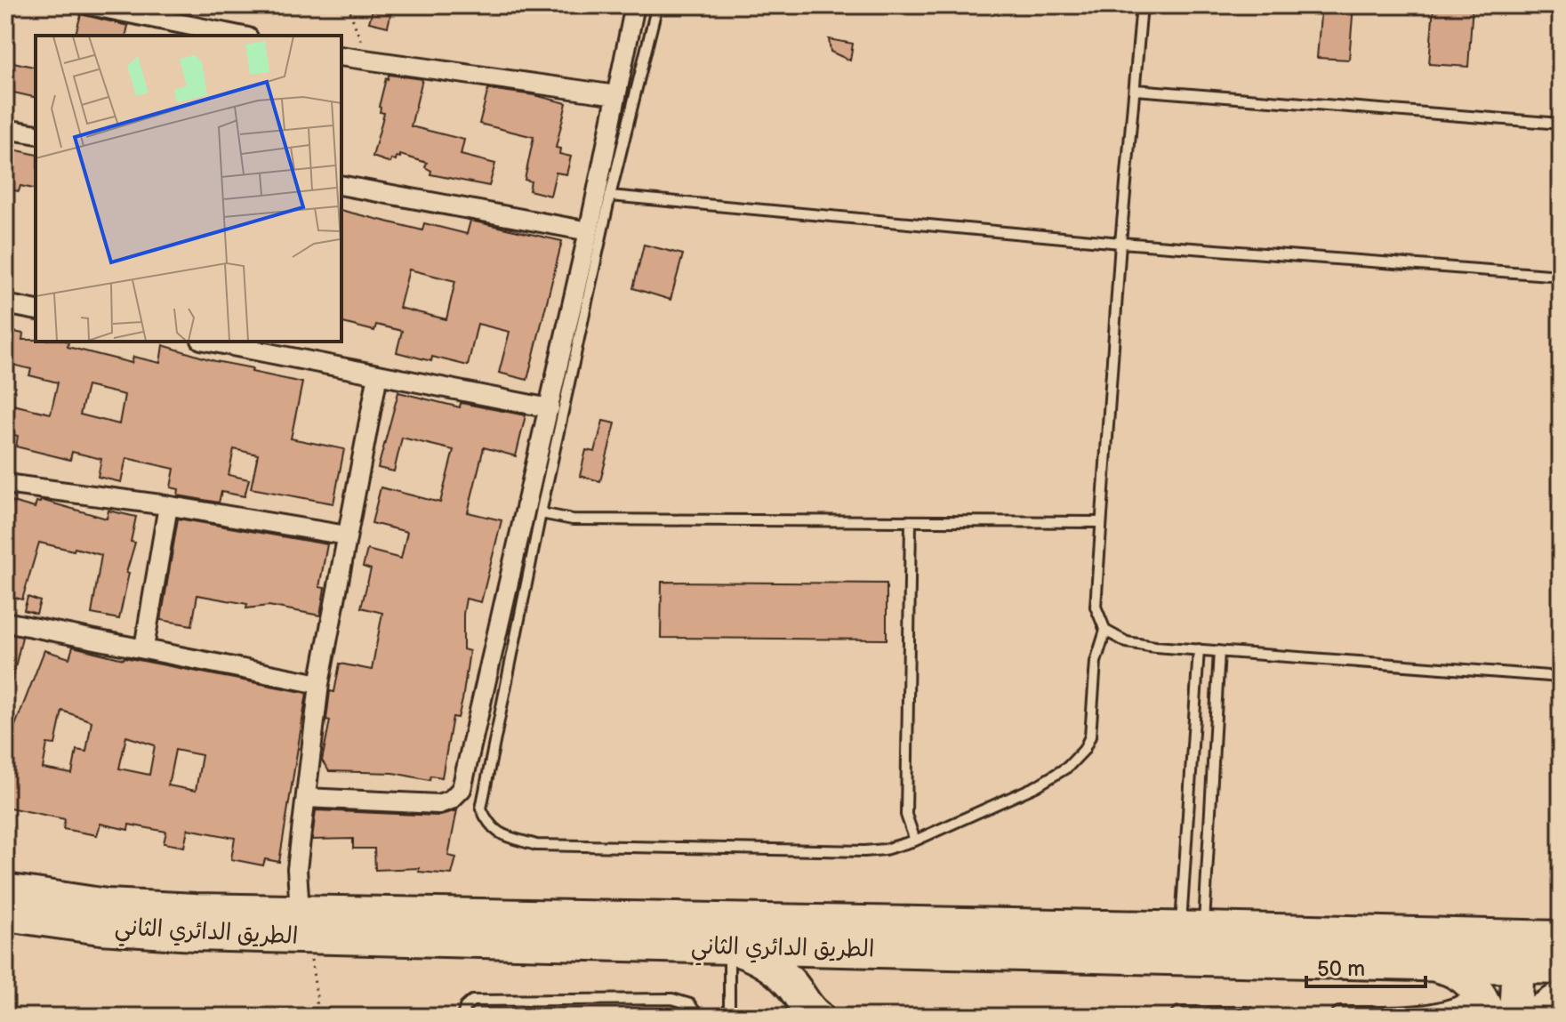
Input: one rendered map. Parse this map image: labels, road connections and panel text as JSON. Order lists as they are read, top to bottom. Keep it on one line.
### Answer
{"streets":{"highway":["الطريق الدائري الثاني"]},"scale_bar":"50 m"}
